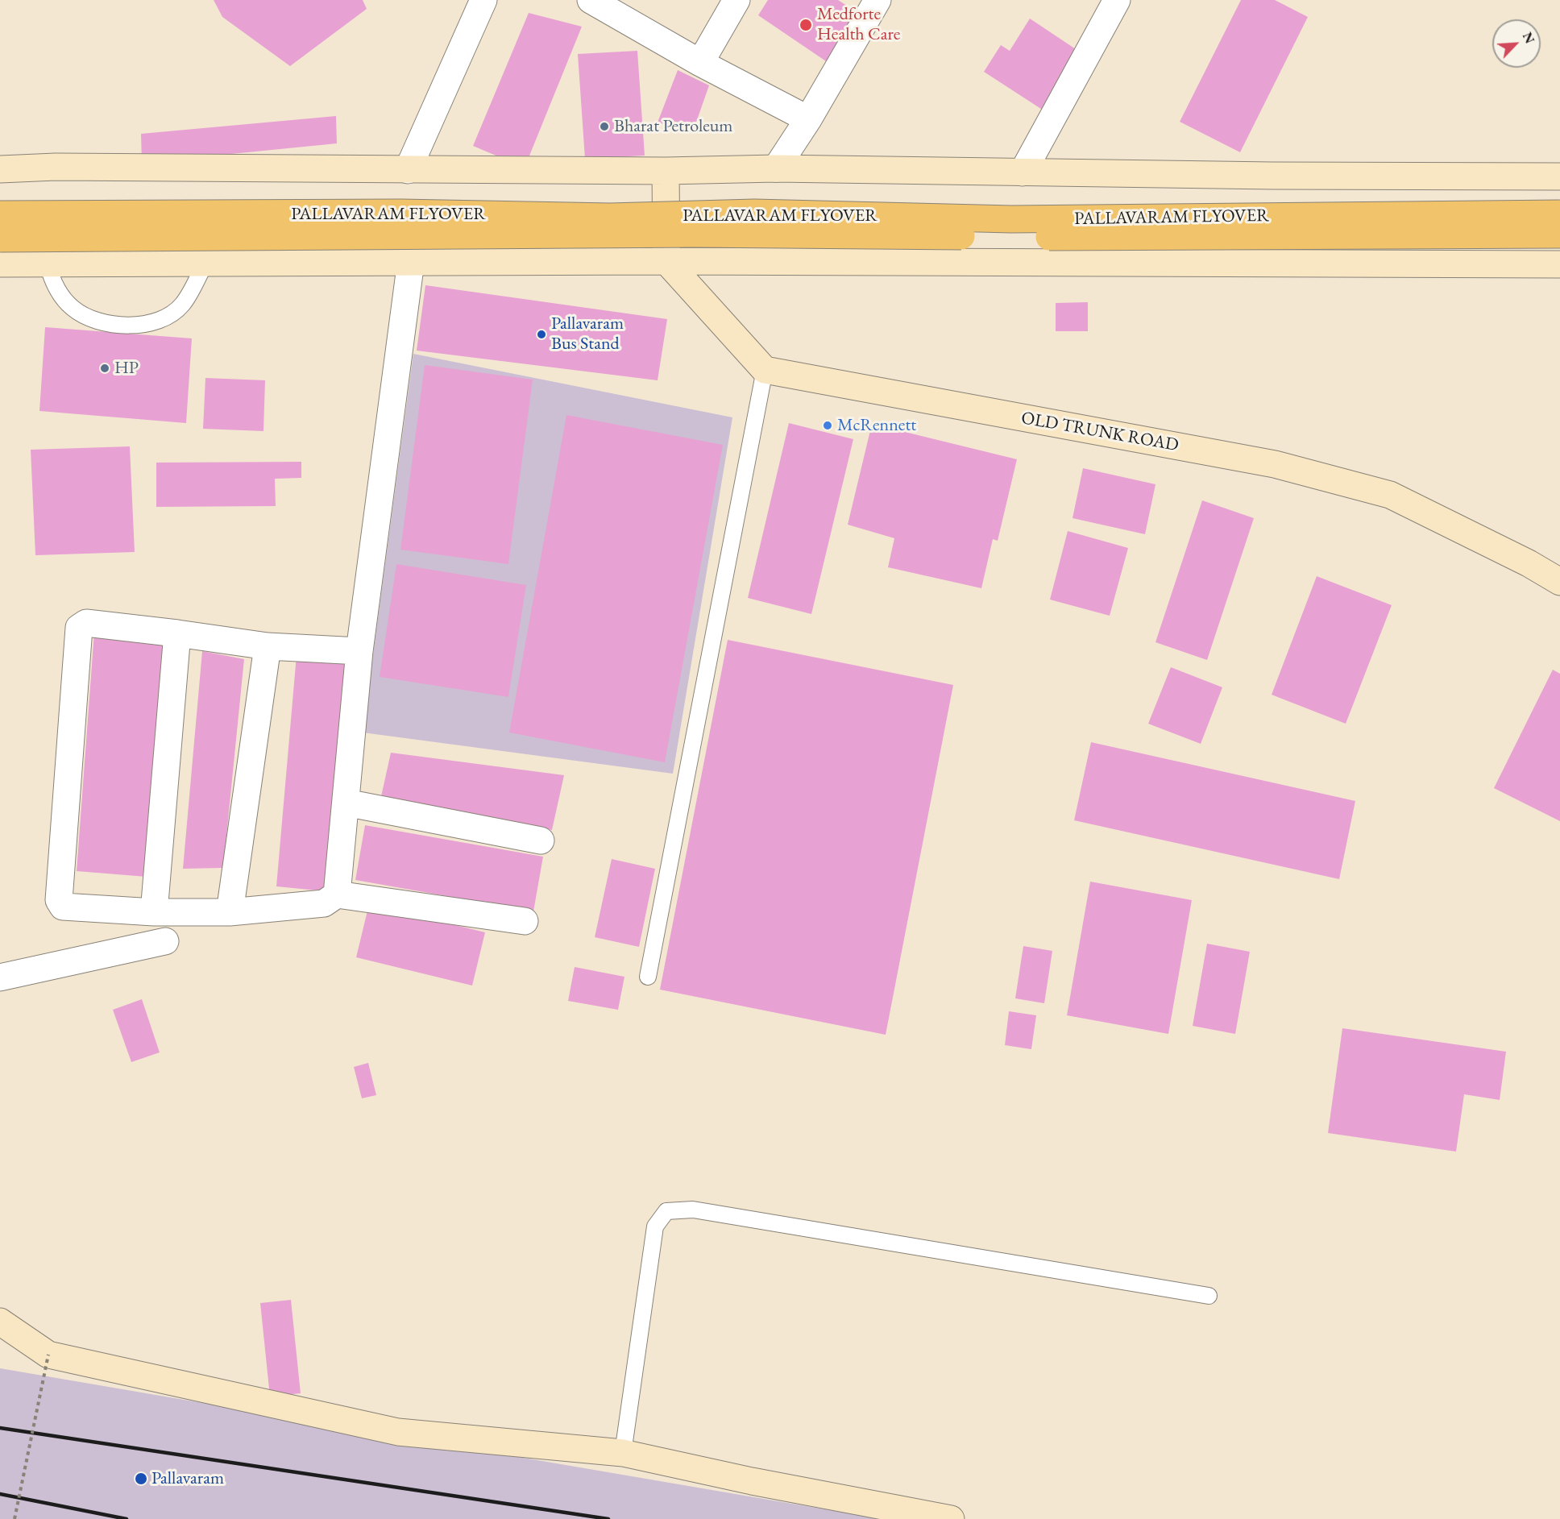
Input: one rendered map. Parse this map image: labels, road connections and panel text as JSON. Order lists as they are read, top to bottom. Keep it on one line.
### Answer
{"streets":{"main road":["PALLAVARAM FLYOVER"],"street":["OLD TRUNK ROAD"]},"places":["Medforte Health Care","Bharat Petroleum","Pallavaram Bus Stand","HP","McRennett","Pallavaram"],"north":"top right"}
